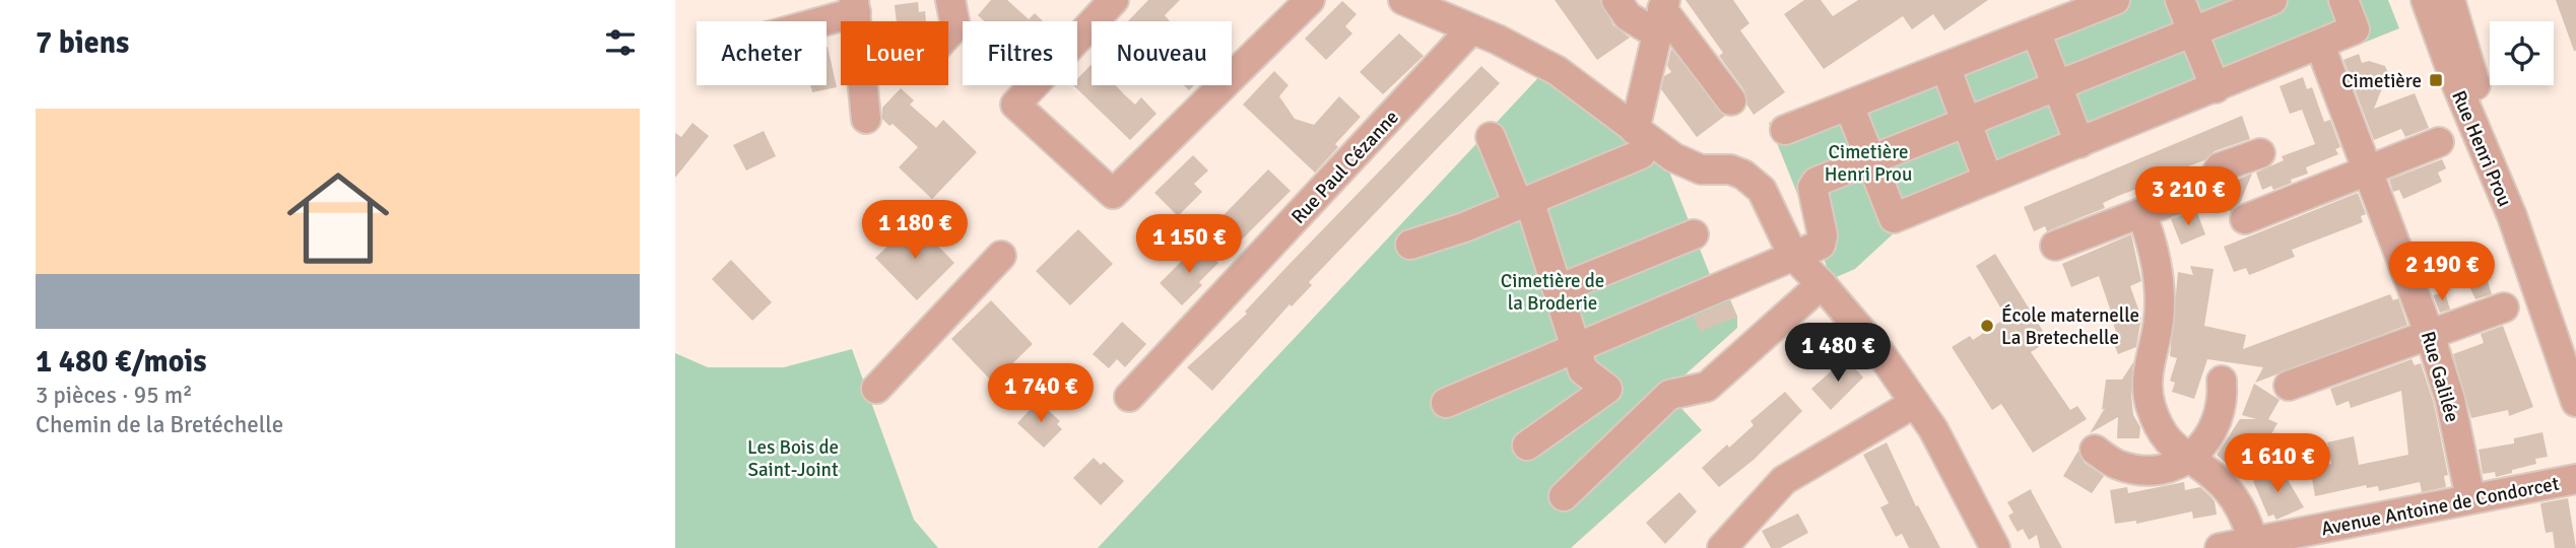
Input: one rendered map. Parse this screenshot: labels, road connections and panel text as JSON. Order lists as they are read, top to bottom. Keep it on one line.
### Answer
{"streets":{"street":["Rue Henri Prou","Rue Paul Cézanne","Rue Galilée","Avenue Antoine de Condorcet"]},"crossings":[["Rue Galilée","Avenue Antoine de Condorcet"]],"parks":["Cimetière Henri Prou","Cimetière de la Broderie","Les Bois de Saint-Joint"],"places":{"transit":["Cimetière"],"other":["École maternelle La Bretechelle"]},"page":{"heading":"7 biens","chip":["Acheter","Louer","Filtres","Nouveau"],"list":[{"name":"1 480 €/mois","note":"3 pièces · 95 m² · Chemin de la Bretéchelle"}],"price":["3 210 €","1 180 €","1 150 €","2 190 €","1 480 €","1 740 €","1 610 €"]}}
